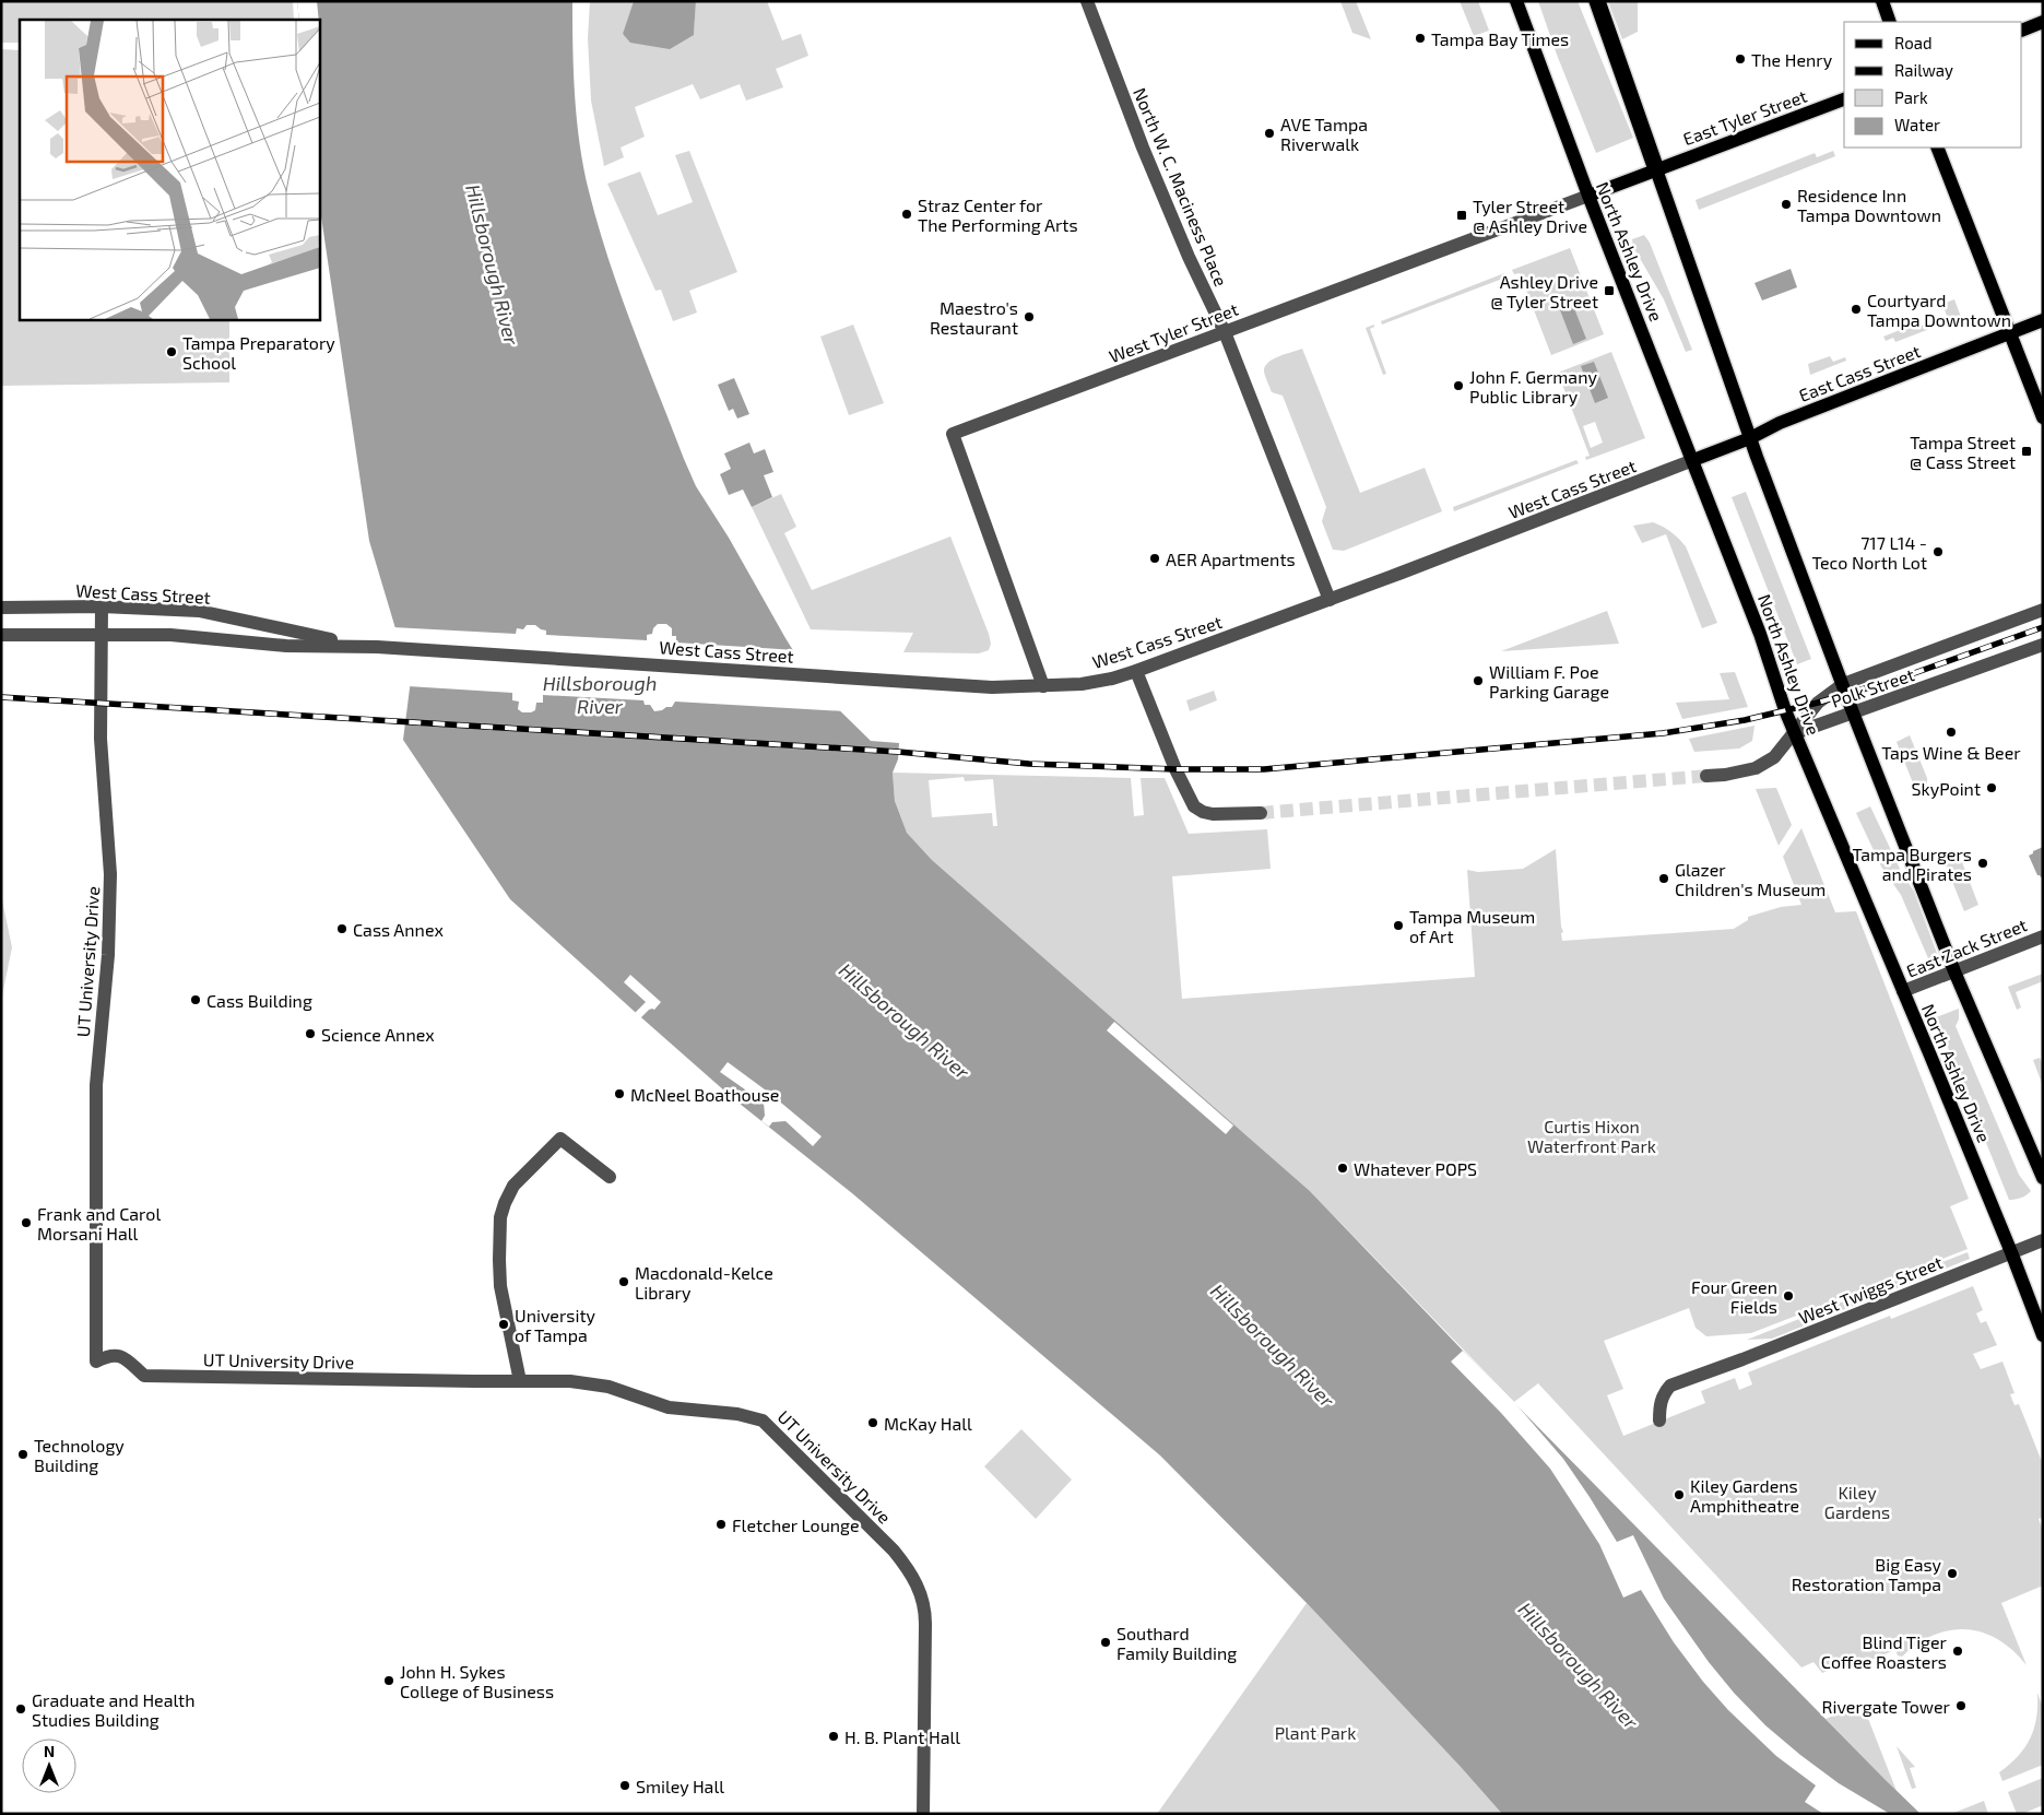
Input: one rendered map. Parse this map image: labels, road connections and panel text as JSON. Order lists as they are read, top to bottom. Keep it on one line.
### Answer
{"streets":{"main road":["East Tyler Street","North Ashley Drive","West Tyler Street","East Cass Street","West Cass Street"],"street":["North W. C. Maciness Place","Polk Street","East Zack Street","UT University Drive","West Twiggs Street"]},"crossings":[["East Tyler Street","West Tyler Street"],["North W. C. Maciness Place","West Tyler Street"],["North W. C. Maciness Place","West Cass Street"],["North Ashley Drive","West Tyler Street"],["North Ashley Drive","West Cass Street"],["North Ashley Drive","Polk Street"],["North Ashley Drive","East Zack Street"],["North Ashley Drive","West Twiggs Street"],["West Tyler Street","West Cass Street"],["East Cass Street","West Cass Street"],["West Cass Street","UT University Drive"]],"water":["Hillsborough River"],"parks":["Curtis Hixon Waterfront Park","Kiley Gardens","Plant Park"],"places":{"other":["Tampa Bay Times","The Henry","AVE Tampa Riverwalk","Residence Inn Tampa Downtown","Straz Center for The Performing Arts","Courtyard Tampa Downtown","Maestro's Restaurant","Tampa Preparatory School","John F. Germany Public Library","717 L14 - Teco North Lot","AER Apartments","William F. Poe Parking Garage","Taps Wine & Beer","SkyPoint","Tampa Burgers and Pirates","Glazer Children's Museum","Tampa Museum of Art","Cass Annex","Cass Building","Science Annex","McNeel Boathouse","Whatever POPS","Frank and Carol Morsani Hall","Macdonald-Kelce Library","Four Green Fields","University of Tampa","McKay Hall","Technology Building","Kiley Gardens Amphitheatre","Fletcher Lounge","Big Easy Restoration Tampa","Southard Family Building","Blind Tiger Coffee Roasters","John H. Sykes College of Business","Rivergate Tower","Graduate and Health Studies Building","H. B. Plant Hall","Smiley Hall"],"transit":["Tyler Street @ Ashley Drive","Ashley Drive @ Tyler Street","Tampa Street @ Cass Street"]},"legend":["Road","Railway","Park","Water"],"north":"top"}
